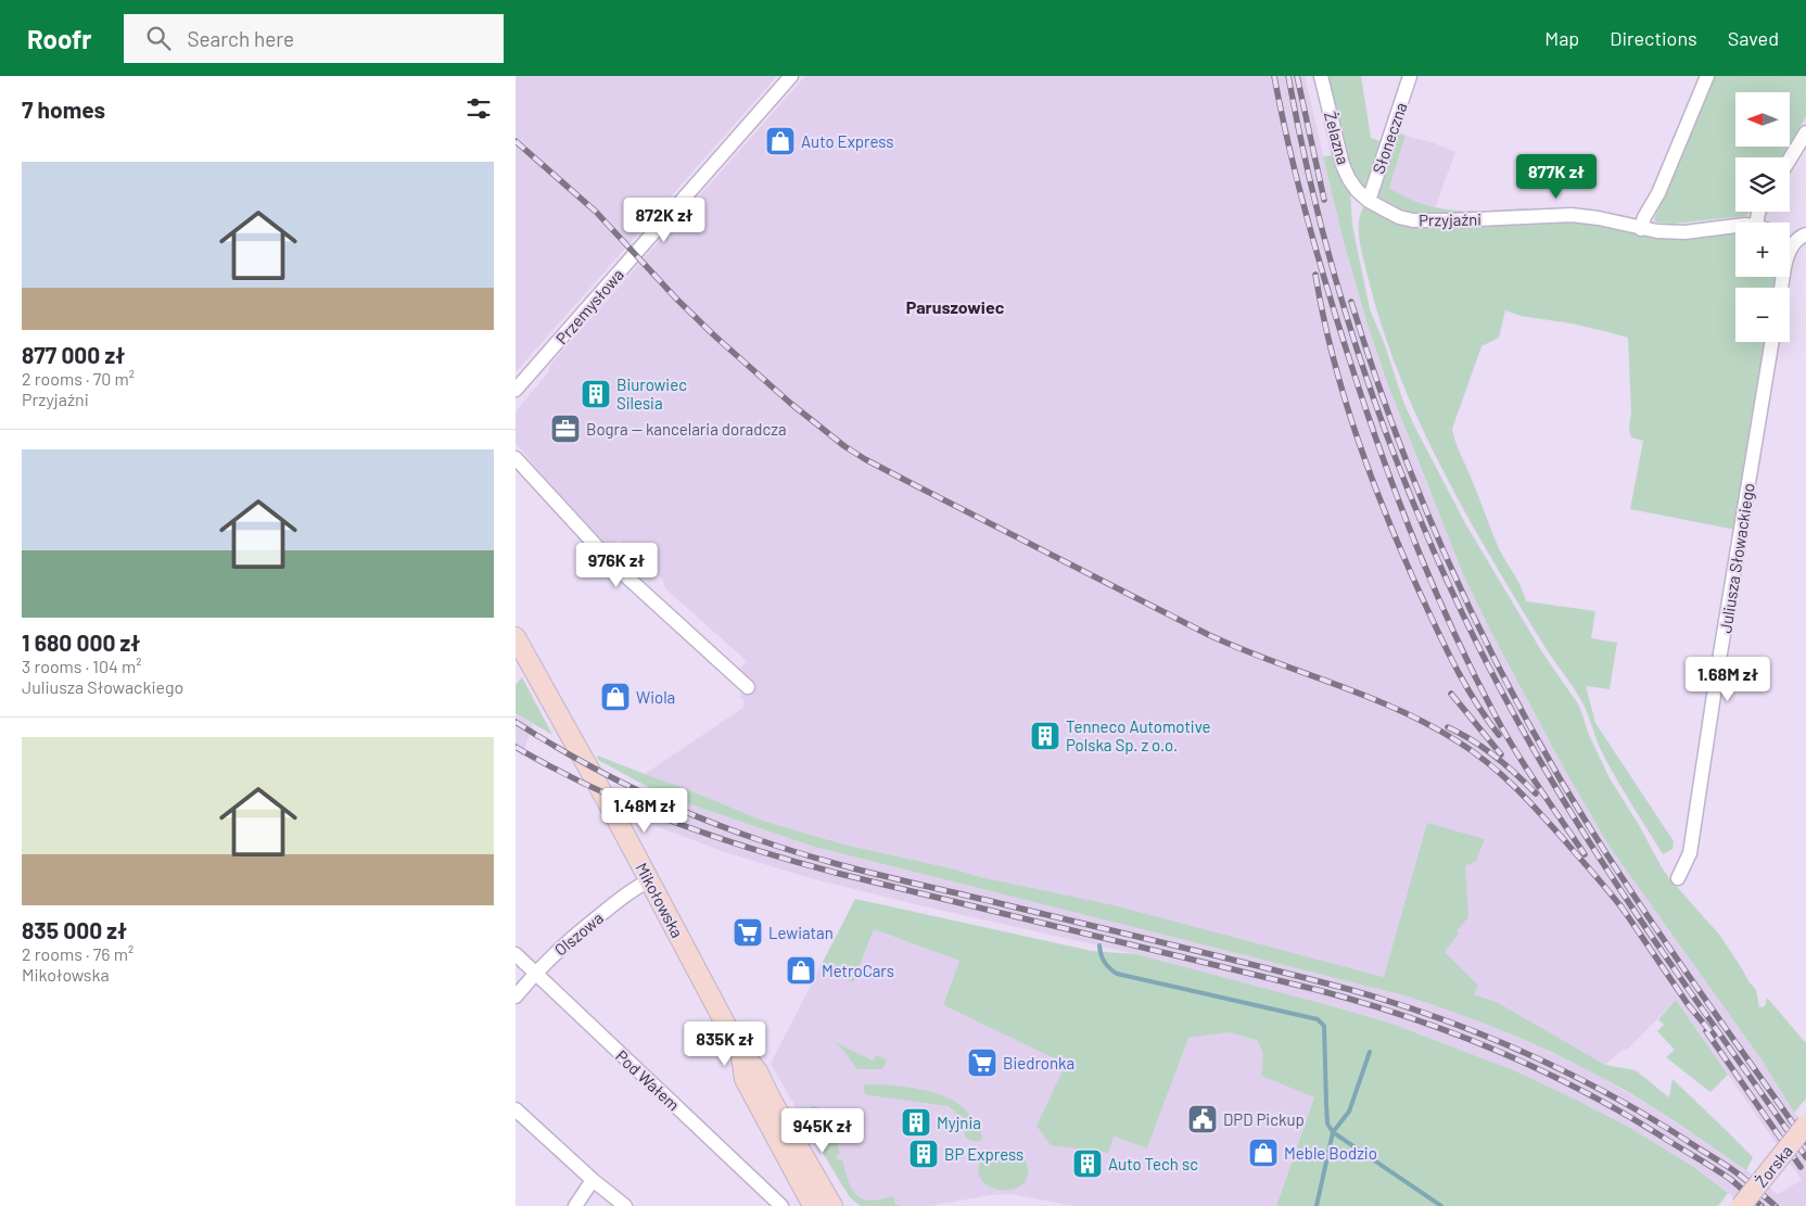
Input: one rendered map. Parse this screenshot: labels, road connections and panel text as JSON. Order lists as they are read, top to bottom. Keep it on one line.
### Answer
{"streets":{"main road":["Mikołowska","Żorska"],"street":["Żelazna","Słoneczna","Przyjaźni","Przemysłowa","Juliusza Słowackiego","Olszowa","Pod Wałem"]},"crossings":[["Żelazna","Słoneczna"],["Żelazna","Przyjaźni"],["Słoneczna","Przyjaźni"],["Mikołowska","Olszowa"],["Olszowa","Pod Wałem"]],"districts":["Paruszowiec"],"places":{"shop":["Auto Express","Wiola","MetroCars","Meble Bodzio"],"building":["Biurowiec Silesia","Tenneco Automotive Polska Sp. z o.o.","Myjnia","BP Express","Auto Tech sc"],"office":["Bogra — kancelaria doradcza"],"supermarket":["Lewiatan","Biedronka"],"public building":["DPD Pickup"]},"north":"left","page":{"header":"Roofr","search":"Search here","nav":["Map","Directions","Saved"],"heading":"7 homes","map_buttons":["+","−"],"list":[{"name":"877 000 zł","note":"2 rooms · 70 m² · Przyjaźni"},{"name":"1 680 000 zł","note":"3 rooms · 104 m² · Juliusza Słowackiego"},{"name":"835 000 zł","note":"2 rooms · 76 m² · Mikołowska"}],"price":["877K zł","872K zł","976K zł","1.68M zł","1.48M zł","835K zł","945K zł"]}}
